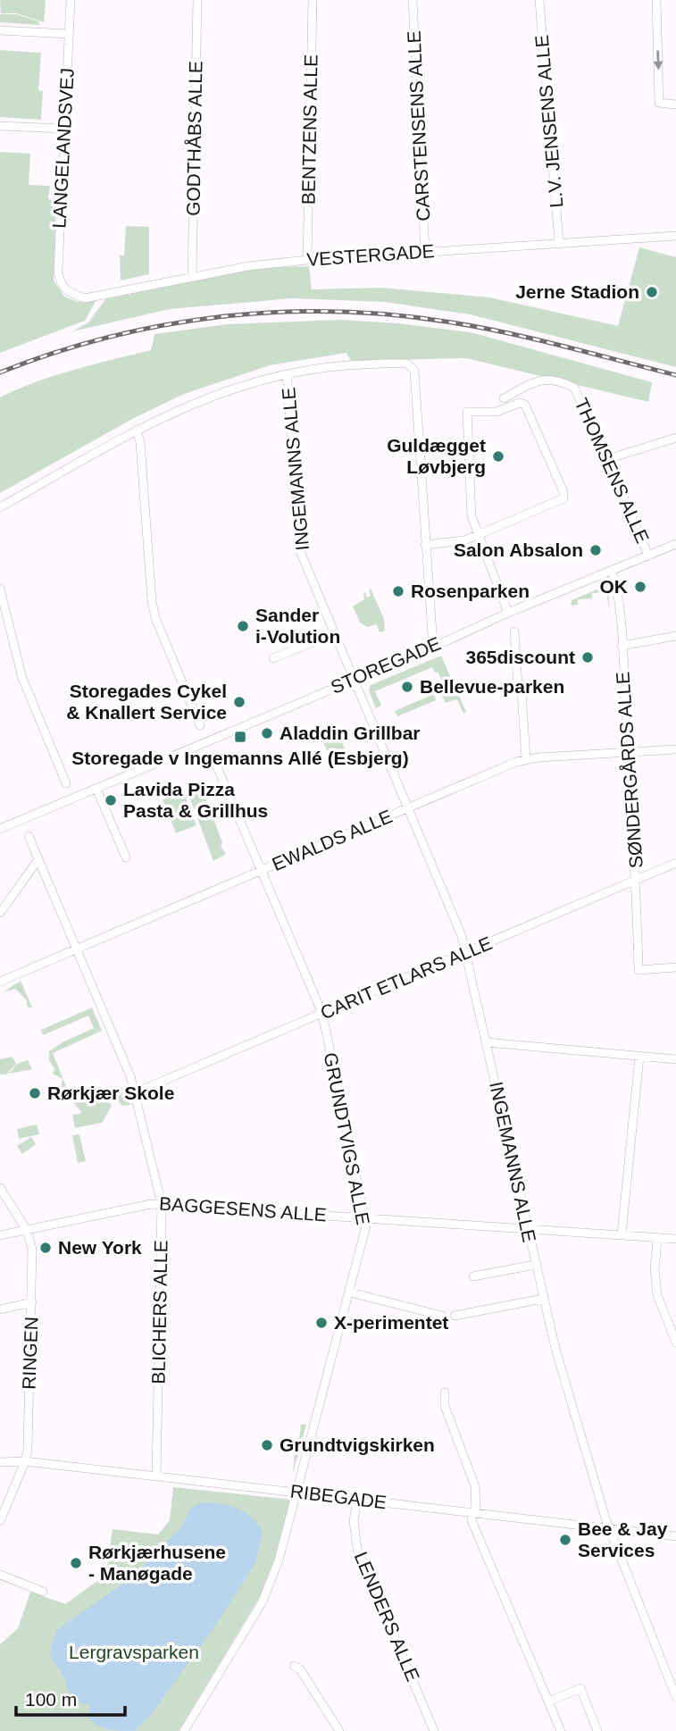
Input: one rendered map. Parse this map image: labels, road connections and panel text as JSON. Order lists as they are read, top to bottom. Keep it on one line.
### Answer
{"streets":{"street":["L.V. JENSENS ALLE","CARSTENSENS ALLE","BENTZENS ALLE","GODTHÅBS ALLE","LANGELANDSVEJ","VESTERGADE","INGEMANNS ALLE","THOMSENS ALLE","STOREGADE","SØNDERGÅRDS ALLE","EWALDS ALLE","CARIT ETLARS ALLE","GRUNDTVIGS ALLE","BAGGESENS ALLE","BLICHERS ALLE","RINGEN","RIBEGADE","LENDERS ALLE"]},"crossings":[["L.V. JENSENS ALLE","VESTERGADE"],["CARSTENSENS ALLE","VESTERGADE"],["BENTZENS ALLE","VESTERGADE"],["GODTHÅBS ALLE","VESTERGADE"],["LANGELANDSVEJ","VESTERGADE"],["INGEMANNS ALLE","STOREGADE"],["INGEMANNS ALLE","EWALDS ALLE"],["INGEMANNS ALLE","CARIT ETLARS ALLE"],["INGEMANNS ALLE","BAGGESENS ALLE"],["INGEMANNS ALLE","RIBEGADE"],["THOMSENS ALLE","STOREGADE"],["STOREGADE","SØNDERGÅRDS ALLE"],["SØNDERGÅRDS ALLE","EWALDS ALLE"],["SØNDERGÅRDS ALLE","CARIT ETLARS ALLE"],["EWALDS ALLE","GRUNDTVIGS ALLE"],["EWALDS ALLE","BLICHERS ALLE"],["CARIT ETLARS ALLE","GRUNDTVIGS ALLE"],["CARIT ETLARS ALLE","BLICHERS ALLE"],["GRUNDTVIGS ALLE","BAGGESENS ALLE"],["GRUNDTVIGS ALLE","RIBEGADE"],["BAGGESENS ALLE","BLICHERS ALLE"],["BAGGESENS ALLE","RINGEN"],["BLICHERS ALLE","RIBEGADE"],["RINGEN","RIBEGADE"],["RIBEGADE","LENDERS ALLE"]],"parks":["Lergravsparken"],"places":{"other":["Jerne Stadion","Guldægget Løvbjerg","Salon Absalon","OK","Rosenparken","Sander i-Volution","365discount","Bellevue-parken","Storegades Cykel & Knallert Service","Aladdin Grillbar","Lavida Pizza Pasta & Grillhus","Rørkjær Skole","New York","X-perimentet","Grundtvigskirken","Bee & Jay Services","Rørkjærhusene - Manøgade"],"transit":["Storegade v Ingemanns Allé (Esbjerg)"]},"scale_bar":"100 m"}
